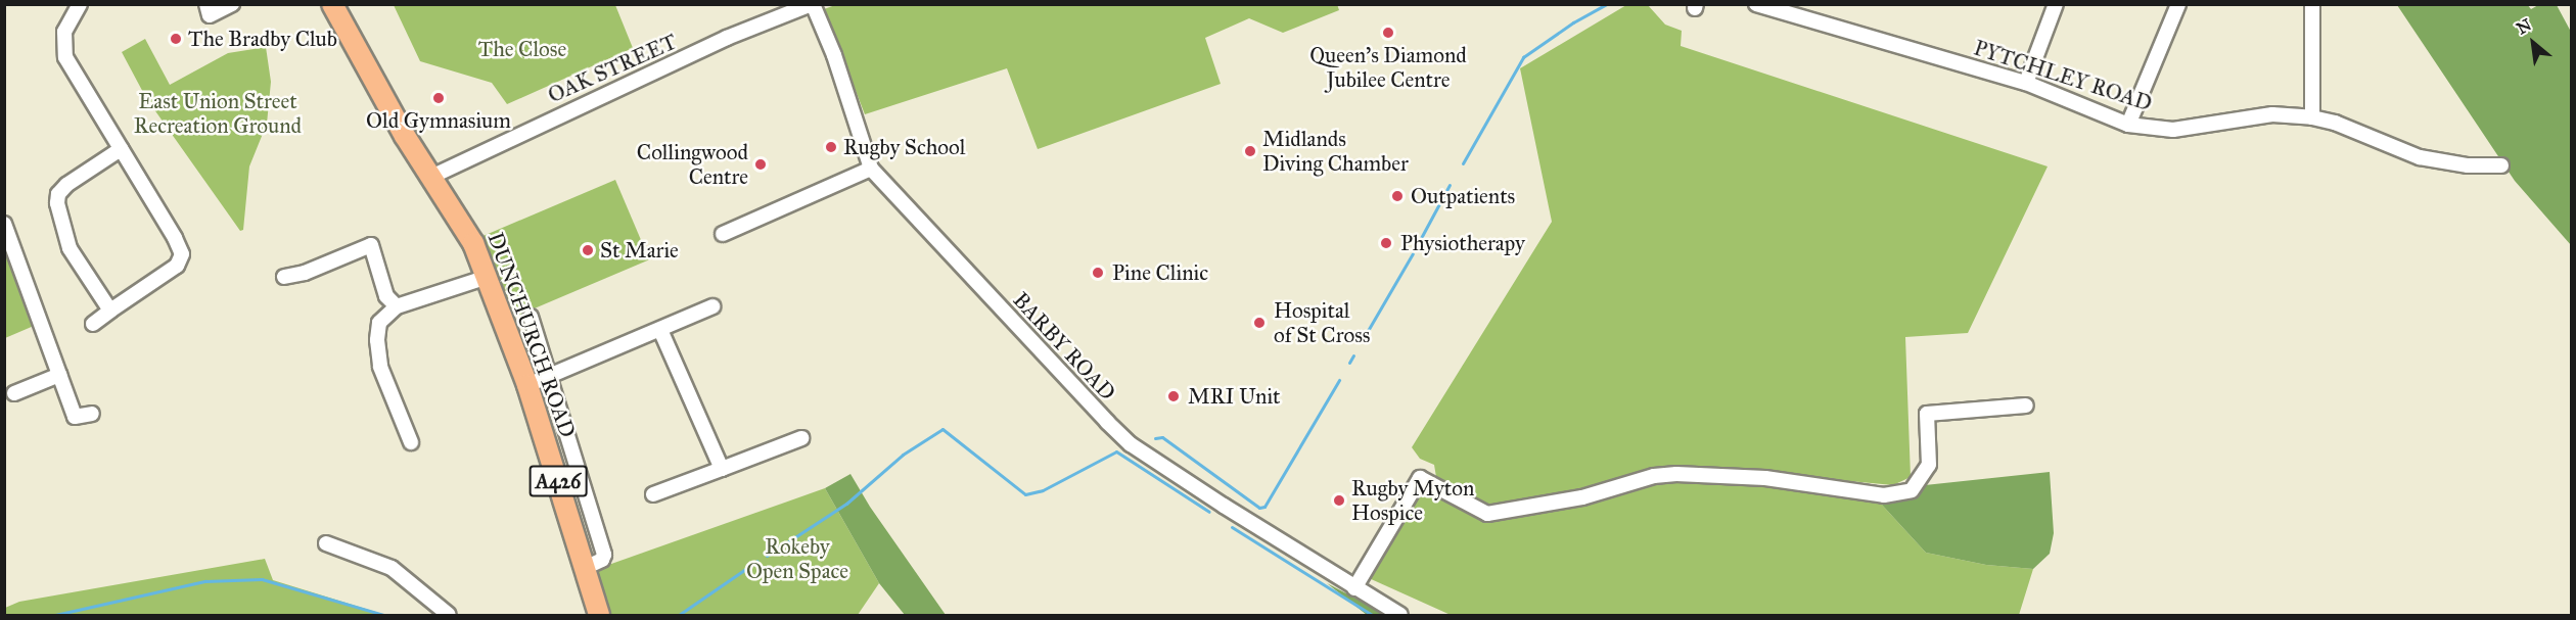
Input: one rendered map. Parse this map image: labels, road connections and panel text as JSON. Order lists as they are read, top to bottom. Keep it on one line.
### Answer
{"streets":{"highway":["DUNCHURCH ROAD","A426"],"street":["OAK STREET","PYTCHLEY ROAD","BARBY ROAD"]},"crossings":[["OAK STREET","DUNCHURCH ROAD"],["OAK STREET","BARBY ROAD"]],"parks":["The Close","East Union Street Recreation Ground","Rokeby Open Space"],"places":["Queen's Diamond Jubilee Centre","The Bradby Club","Old Gymnasium","Rugby School","Midlands Diving Chamber","Collingwood Centre","Outpatients","Physiotherapy","St Marie","Pine Clinic","Hospital of St Cross","MRI Unit","Rugby Myton Hospice"],"north":"top left"}
